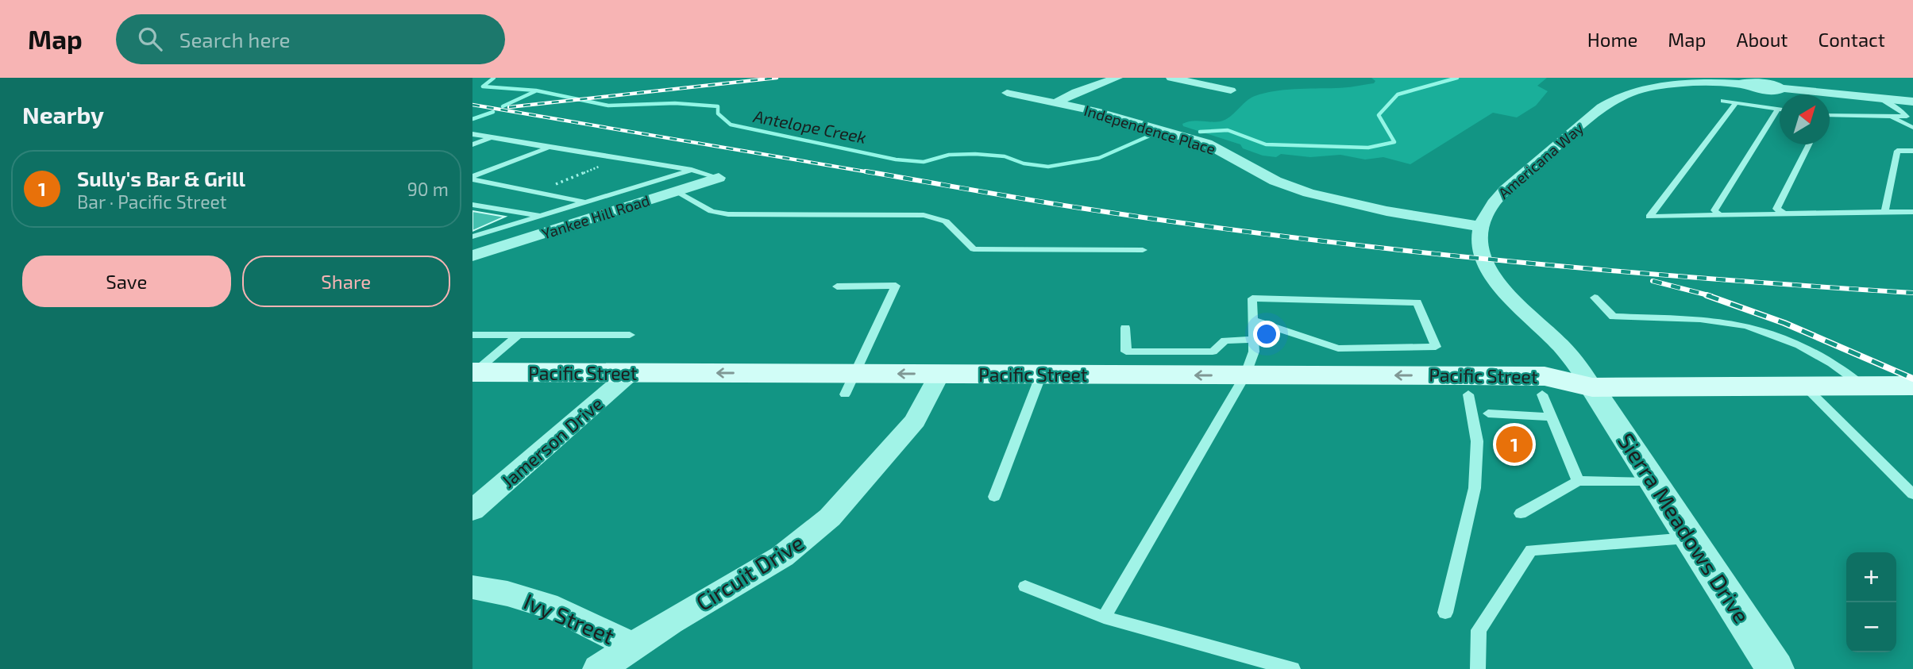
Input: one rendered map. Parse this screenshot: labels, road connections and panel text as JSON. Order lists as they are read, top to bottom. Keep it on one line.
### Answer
{"streets":{"main road":["Pacific Street"],"street":["Independence Place","Americana Way","Yankee Hill Road","Jamerson Drive","Sierra Meadows Drive","Circuit Drive","Ivy Street"]},"crossings":[["Independence Place","Americana Way"],["Pacific Street","Jamerson Drive"],["Pacific Street","Sierra Meadows Drive"],["Pacific Street","Circuit Drive"],["Circuit Drive","Ivy Street"]],"water":["Antelope Creek"],"north":"top right","page":{"header":"Map","search":"Search here","nav":["Home","Map","About","Contact"],"heading":"Nearby","list":[{"mark":"1","name":"Sully's Bar & Grill","note":"Bar · Pacific Street","value":"90 m"}],"buttons":["Save","Share"],"pins":"1","map_buttons":["+","−"]}}
